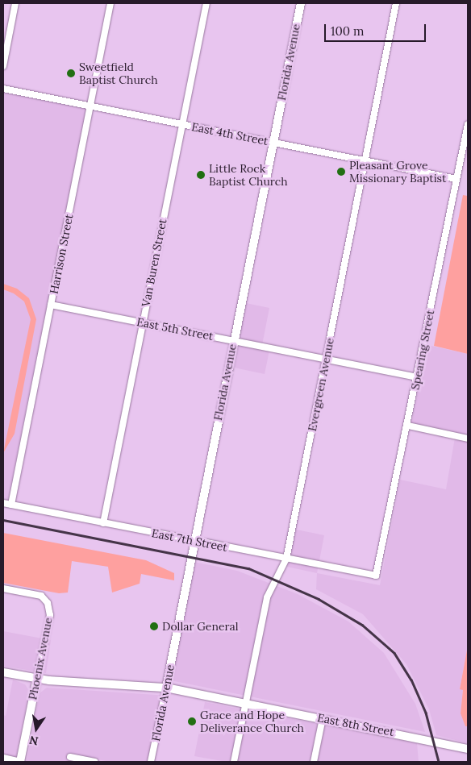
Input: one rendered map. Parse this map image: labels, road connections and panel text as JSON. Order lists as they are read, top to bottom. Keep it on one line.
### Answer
{"streets":{"street":["Florida Avenue","East 4th Street","Harrison Street","Van Buren Street","East 5th Street","Spearing Street","Evergreen Avenue","East 7th Street","Phoenix Avenue","East 8th Street"]},"crossings":[["Florida Avenue","East 4th Street"],["Florida Avenue","East 5th Street"],["Florida Avenue","East 7th Street"],["Florida Avenue","East 8th Street"],["East 4th Street","Harrison Street"],["East 4th Street","Van Buren Street"],["East 4th Street","Spearing Street"],["East 4th Street","Evergreen Avenue"],["Harrison Street","East 5th Street"],["Harrison Street","East 7th Street"],["Van Buren Street","East 5th Street"],["Van Buren Street","East 7th Street"],["East 5th Street","Spearing Street"],["East 5th Street","Evergreen Avenue"],["Spearing Street","East 7th Street"],["Evergreen Avenue","East 7th Street"],["Evergreen Avenue","East 8th Street"],["Phoenix Avenue","East 8th Street"]],"places":["Sweetfield Baptist Church","Pleasant Grove Missionary Baptist","Little Rock Baptist Church","Dollar General","Grace and Hope Deliverance Church"],"scale_bar":"100 m","north":"bottom"}
